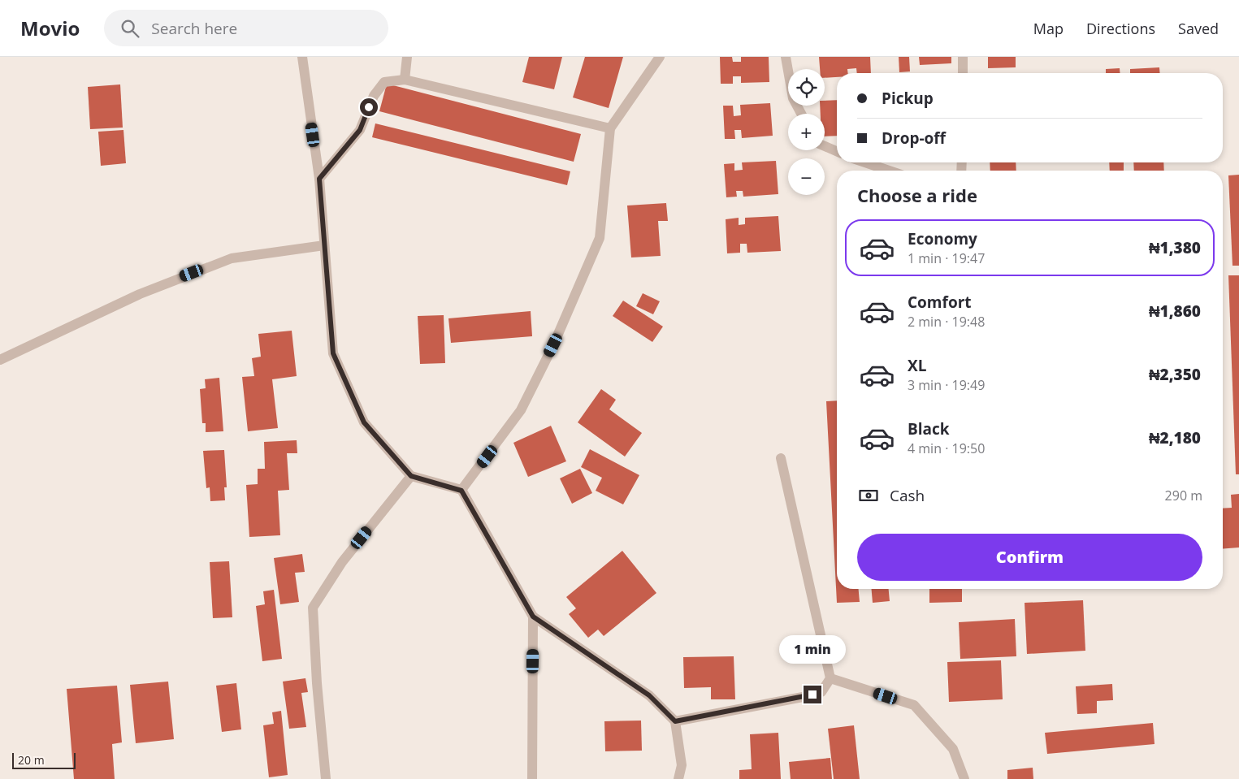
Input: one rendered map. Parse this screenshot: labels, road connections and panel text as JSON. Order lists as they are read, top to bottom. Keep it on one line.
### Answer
{"scale_bar":"20 m","page":{"header":"Movio","search":"Search here","nav":["Map","Directions","Saved"],"map_buttons":["+","−"],"banner":["Pickup","Drop-off"],"heading":"Choose a ride","list":[{"name":"Economy","note":"1 min · 19:47","value":"₦1,380"},{"name":"Comfort","note":"2 min · 19:48","value":"₦1,860"},{"name":"XL","note":"3 min · 19:49","value":"₦2,350"},{"name":"Black","note":"4 min · 19:50","value":"₦2,180"}],"pay":["Cash","290 m"],"buttons":"Confirm","bubble":"1 min","scale":"20 m"}}
